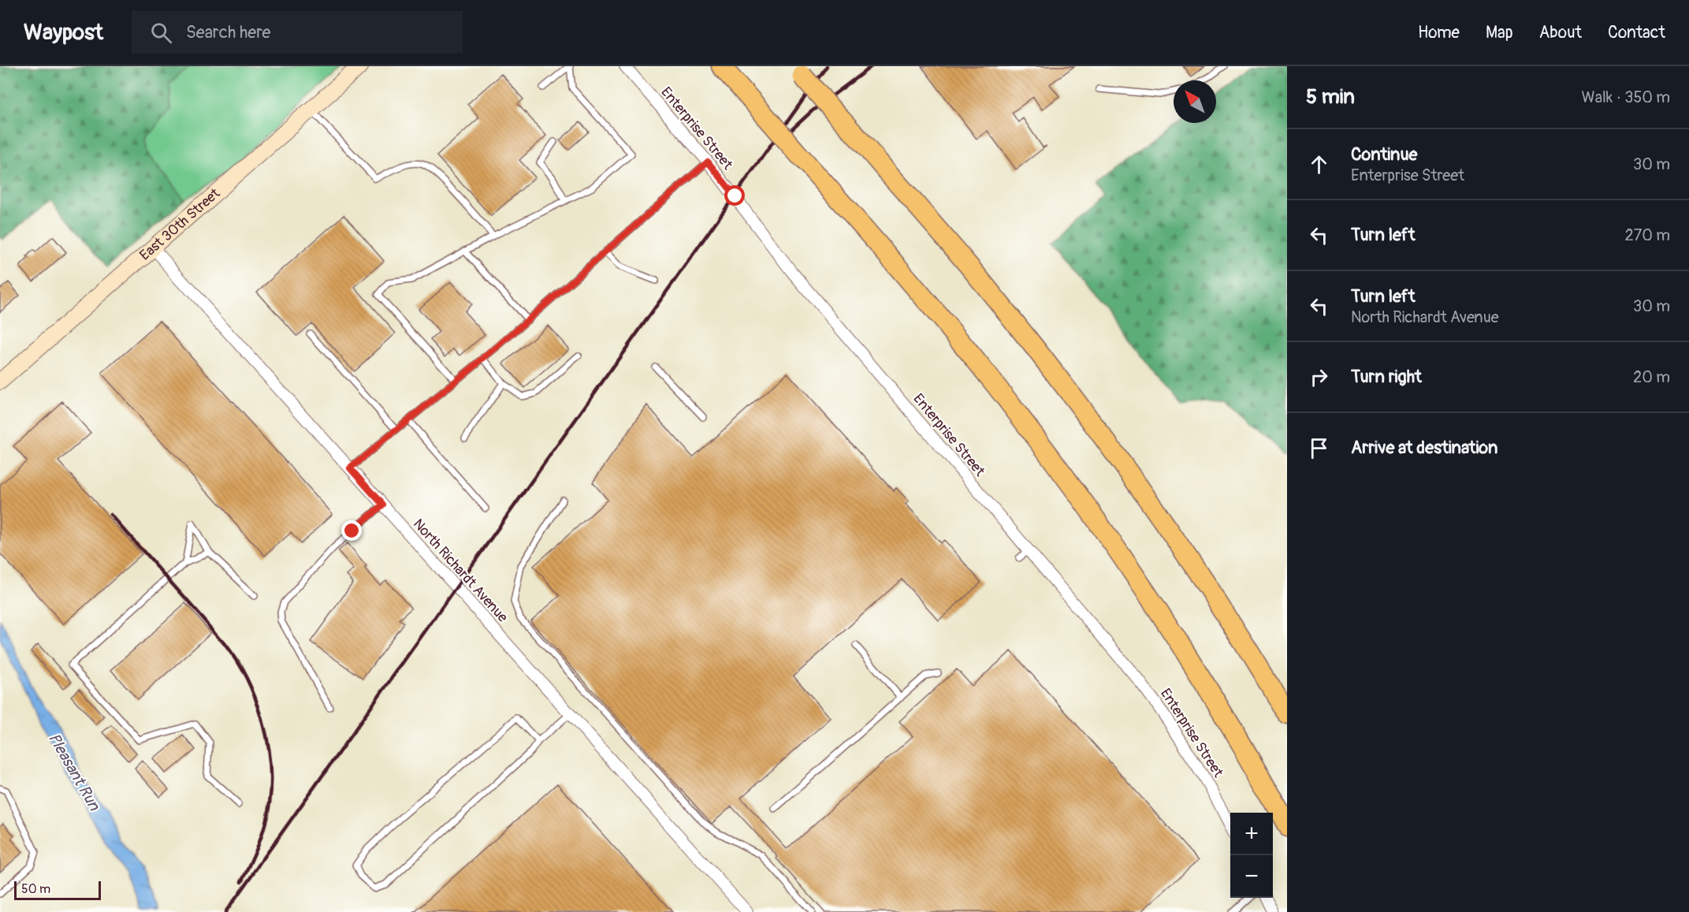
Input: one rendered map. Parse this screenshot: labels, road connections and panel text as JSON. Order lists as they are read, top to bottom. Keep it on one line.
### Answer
{"streets":{"main road":["East 30th Street"],"street":["Enterprise Street","North Richardt Avenue"]},"crossings":[["East 30th Street","North Richardt Avenue"]],"water":["Pleasant Run"],"scale_bar":"50 m","north":"top left","page":{"header":"Waypost","search":"Search here","nav":["Home","Map","About","Contact"],"heading":["5 min","Walk · 350 m"],"list":[["Continue","Enterprise Street","30 m"],["Turn left","270 m"],["Turn left","North Richardt Avenue","30 m"],["Turn right","20 m"],"Arrive at destination"],"map_buttons":["+","−"],"scale":"50 m"}}
